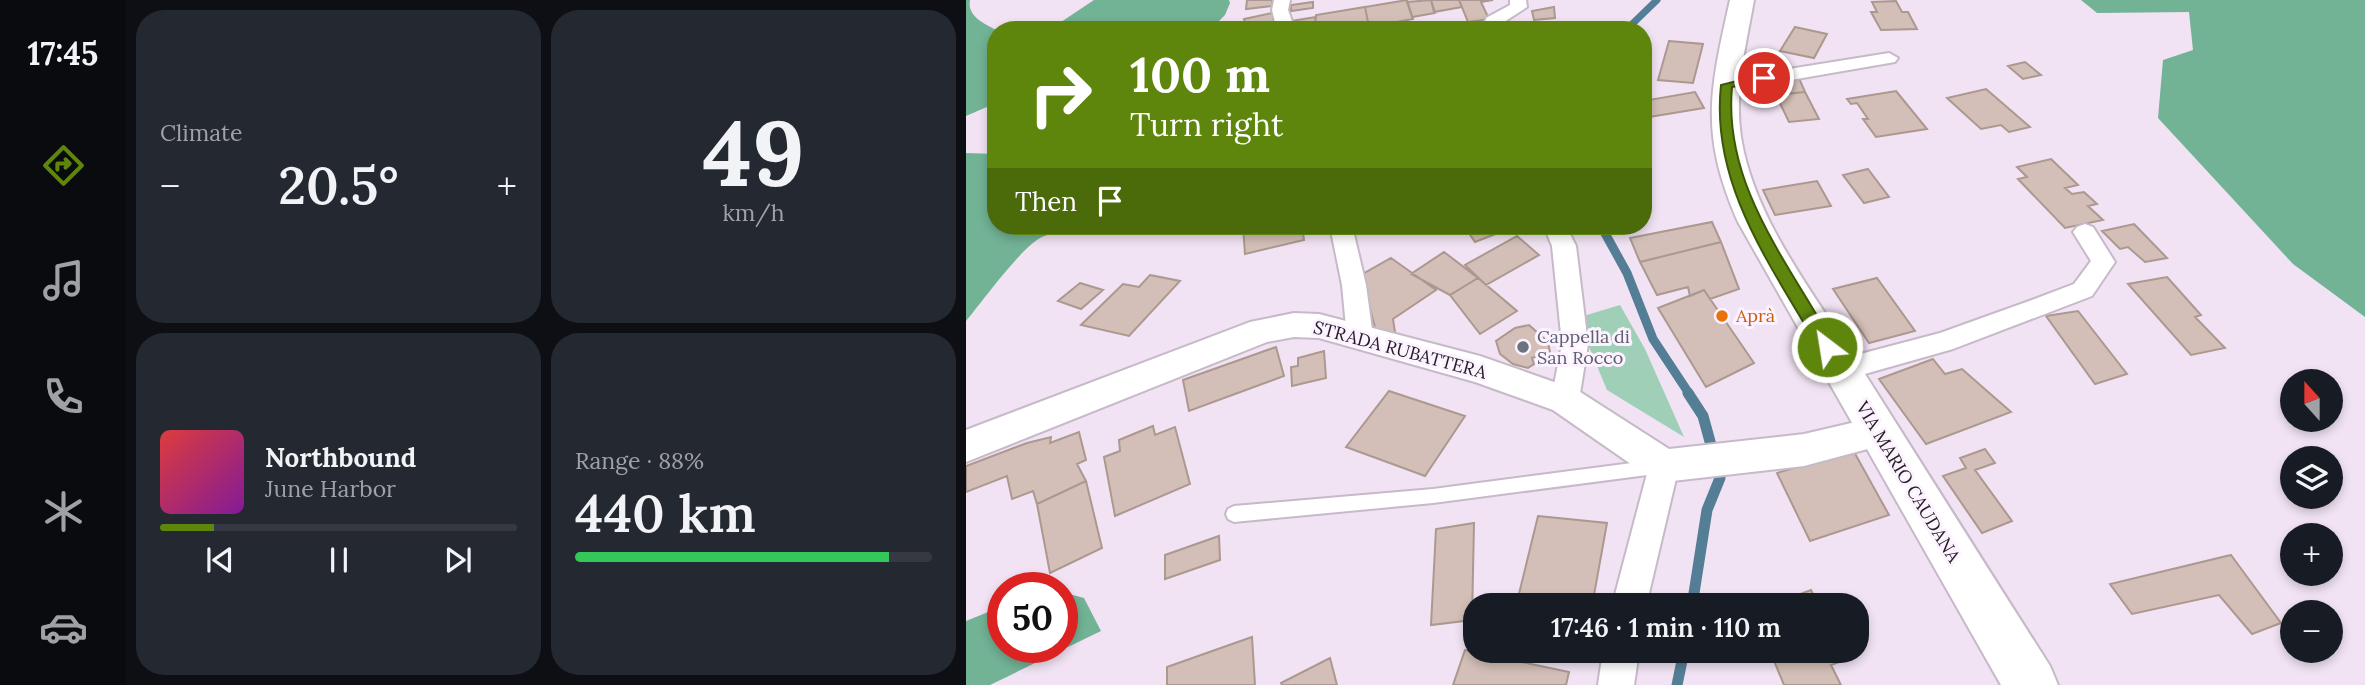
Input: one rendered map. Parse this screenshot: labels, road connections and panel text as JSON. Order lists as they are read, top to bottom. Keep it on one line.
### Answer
{"streets":{"main road":["VIA MARIO CAUDANA"],"street":["STRADA RUBATTERA"]},"places":["Aprà","Cappella di San Rocco"],"north":"top","page":{"tabs":"17:45","tile":["Climate",["49","km/h"],["Range · 88%","440 km"]],"turn":["100 m","Turn right"],"heat":["−","20.5°","+"],"then":"Then","map_buttons":["+","−"],"song":["Northbound","June Harbor"],"limit":"50","trip":"17:46 · 1 min · 110 m"}}
